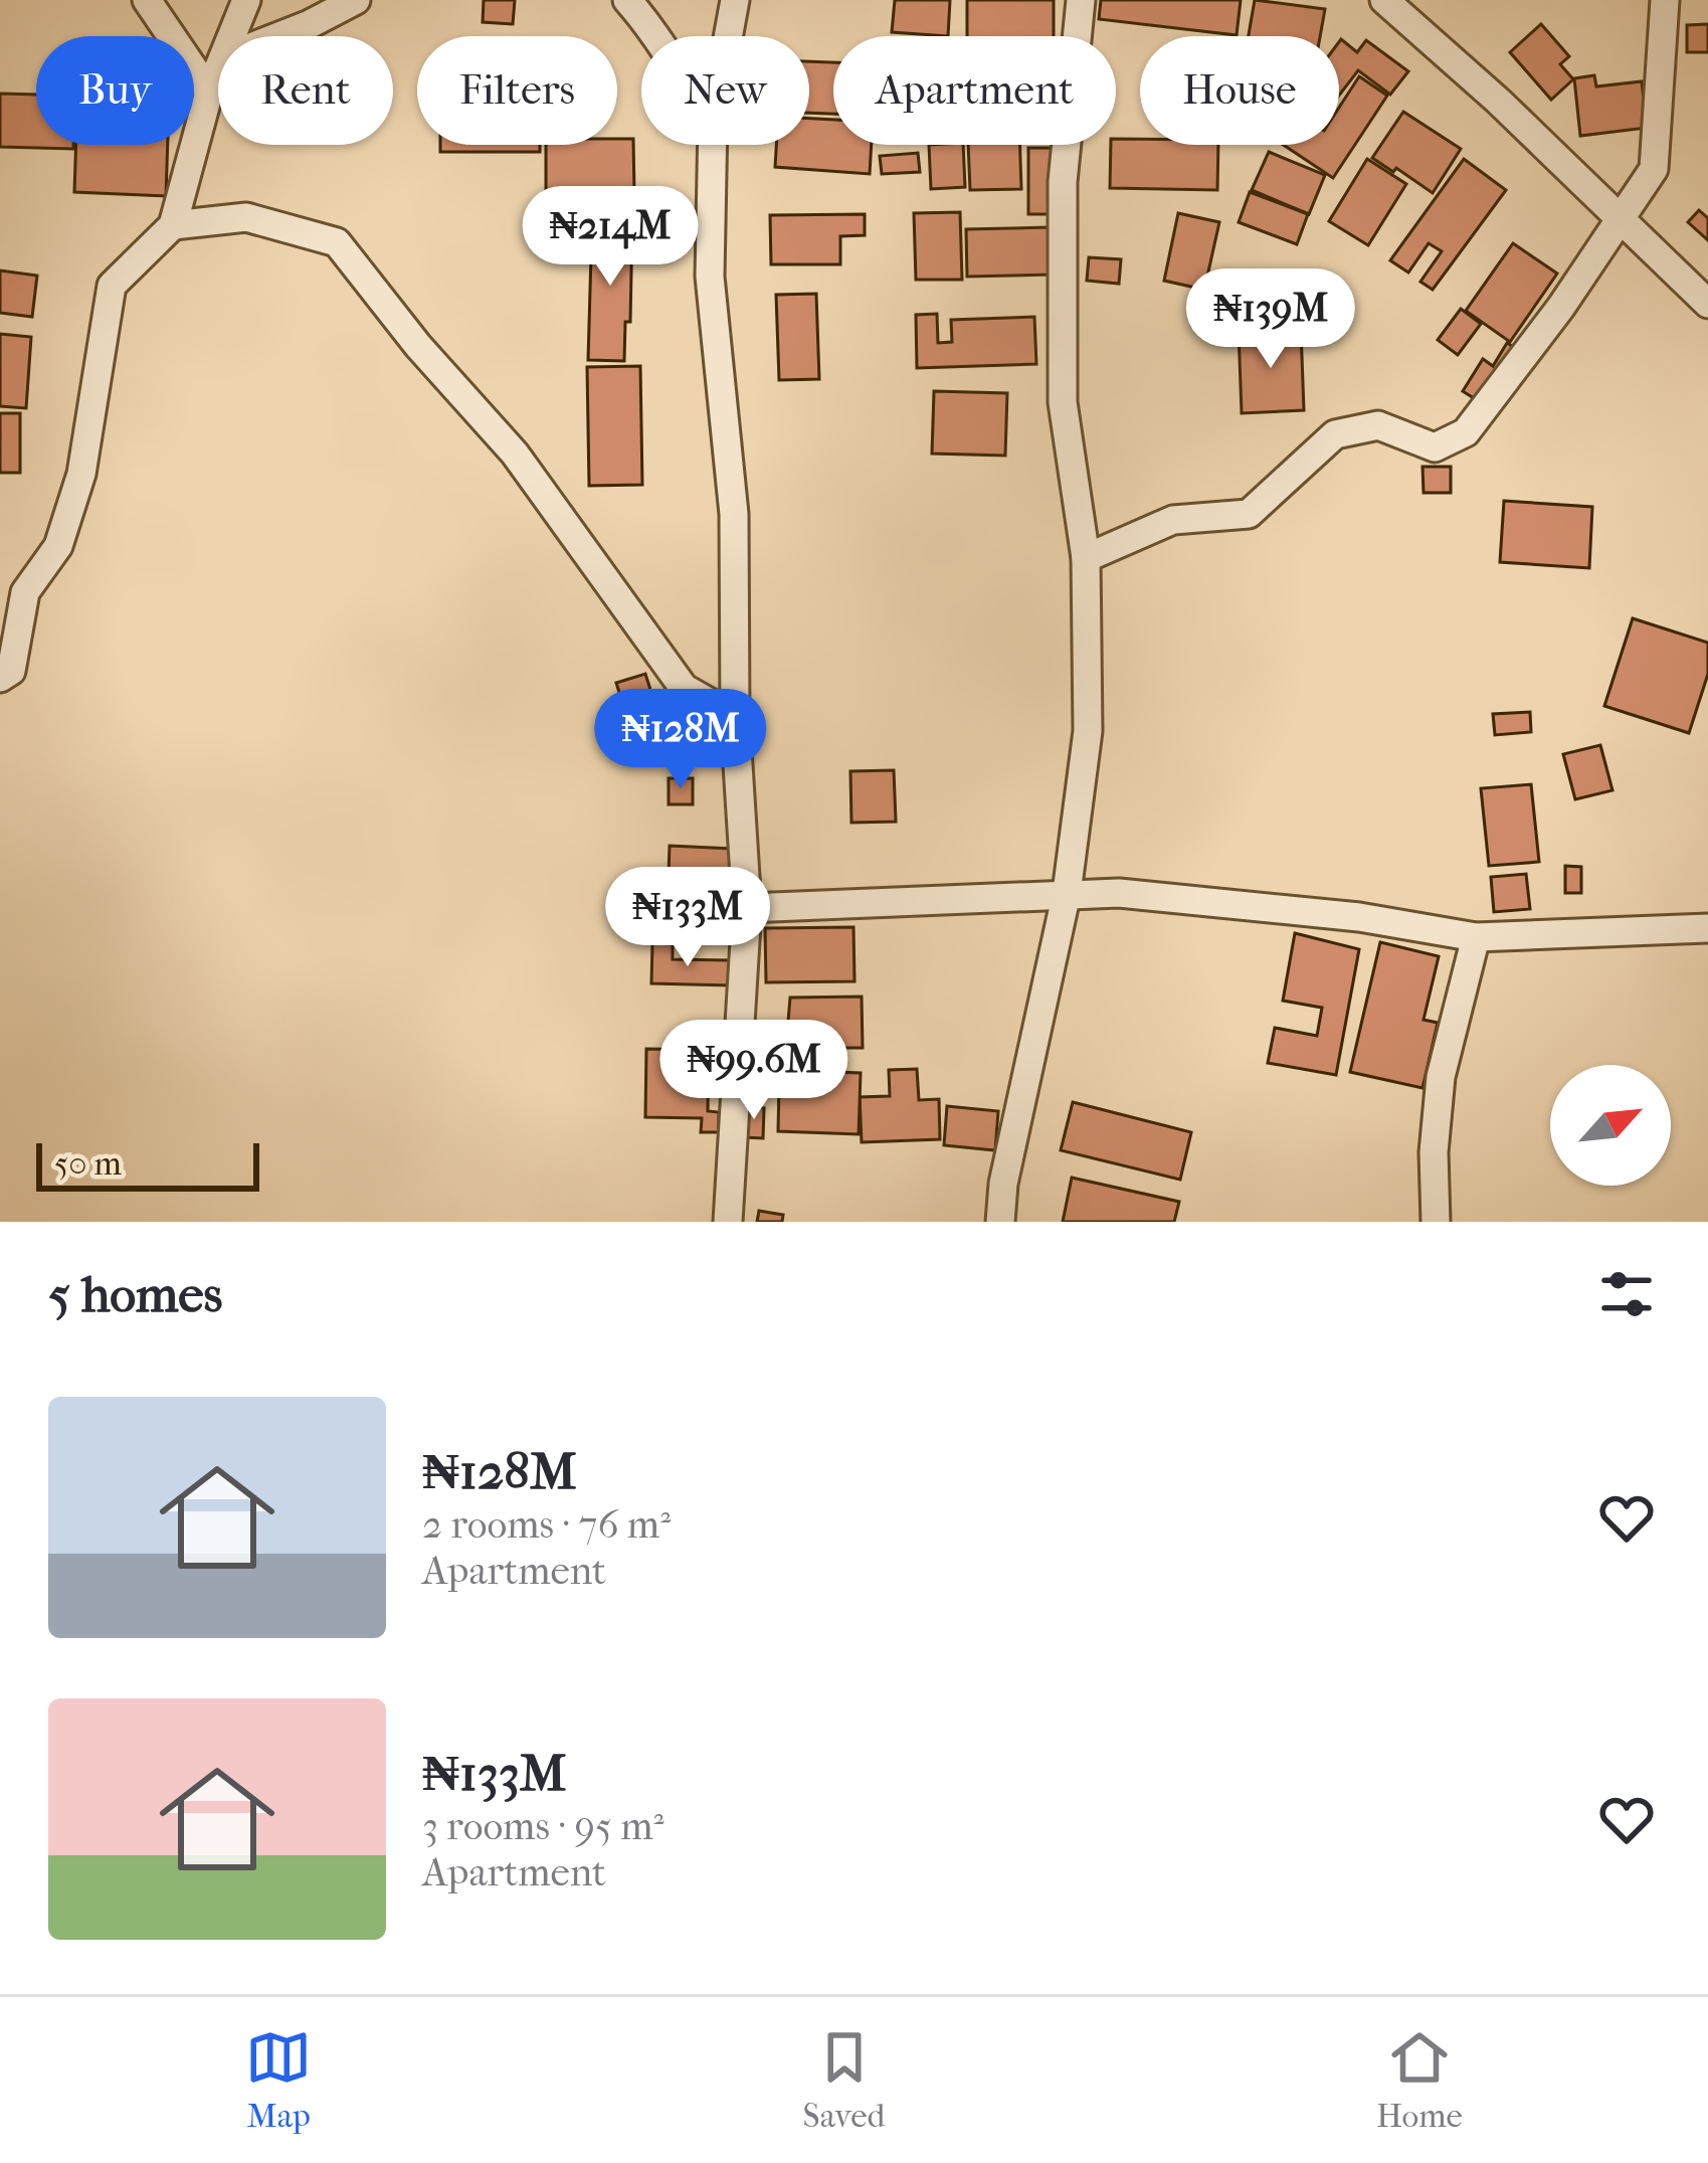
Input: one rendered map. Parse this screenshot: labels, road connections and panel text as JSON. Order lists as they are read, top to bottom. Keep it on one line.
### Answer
{"scale_bar":"50 m","north":"top right","page":{"chip":["Buy","Rent","Filters","New","Apartment","House"],"price":["₦214M","₦139M","₦128M","₦133M","₦99.6M"],"scale":"50 m","heading":"5 homes","list":[{"name":"₦128M","note":"2 rooms · 76 m² · Apartment"},{"name":"₦133M","note":"3 rooms · 95 m² · Apartment"}],"tabs":["Map","Saved","Home"]}}
